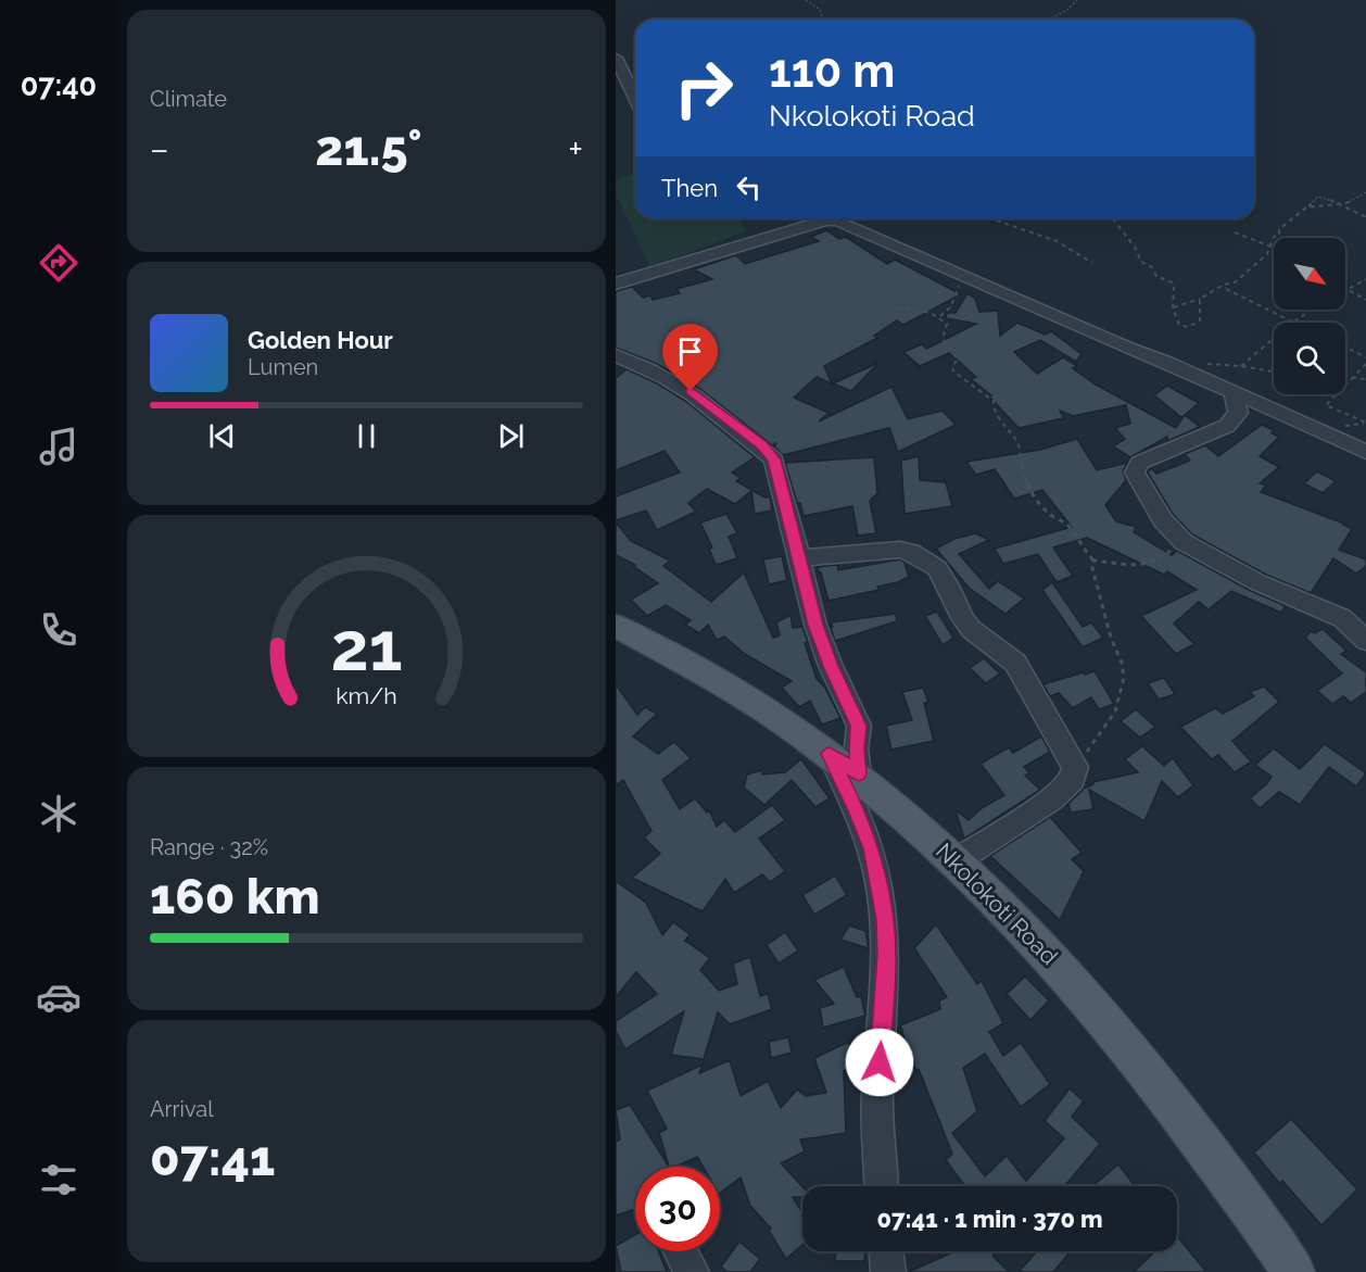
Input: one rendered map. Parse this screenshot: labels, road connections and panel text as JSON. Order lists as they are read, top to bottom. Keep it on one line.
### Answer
{"streets":{"main road":["Nkolokoti Road"]},"north":"bottom right","page":{"tabs":"07:40","tile":["Climate",["Range · 32%","160 km"],["Arrival","07:41"]],"turn":["110 m","Nkolokoti Road"],"heat":["−","21.5°","+"],"then":"Then","song":["Golden Hour","Lumen"],"limit":"30","trip":"07:41 · 1 min · 370 m","gauge":["21","km/h"]}}
